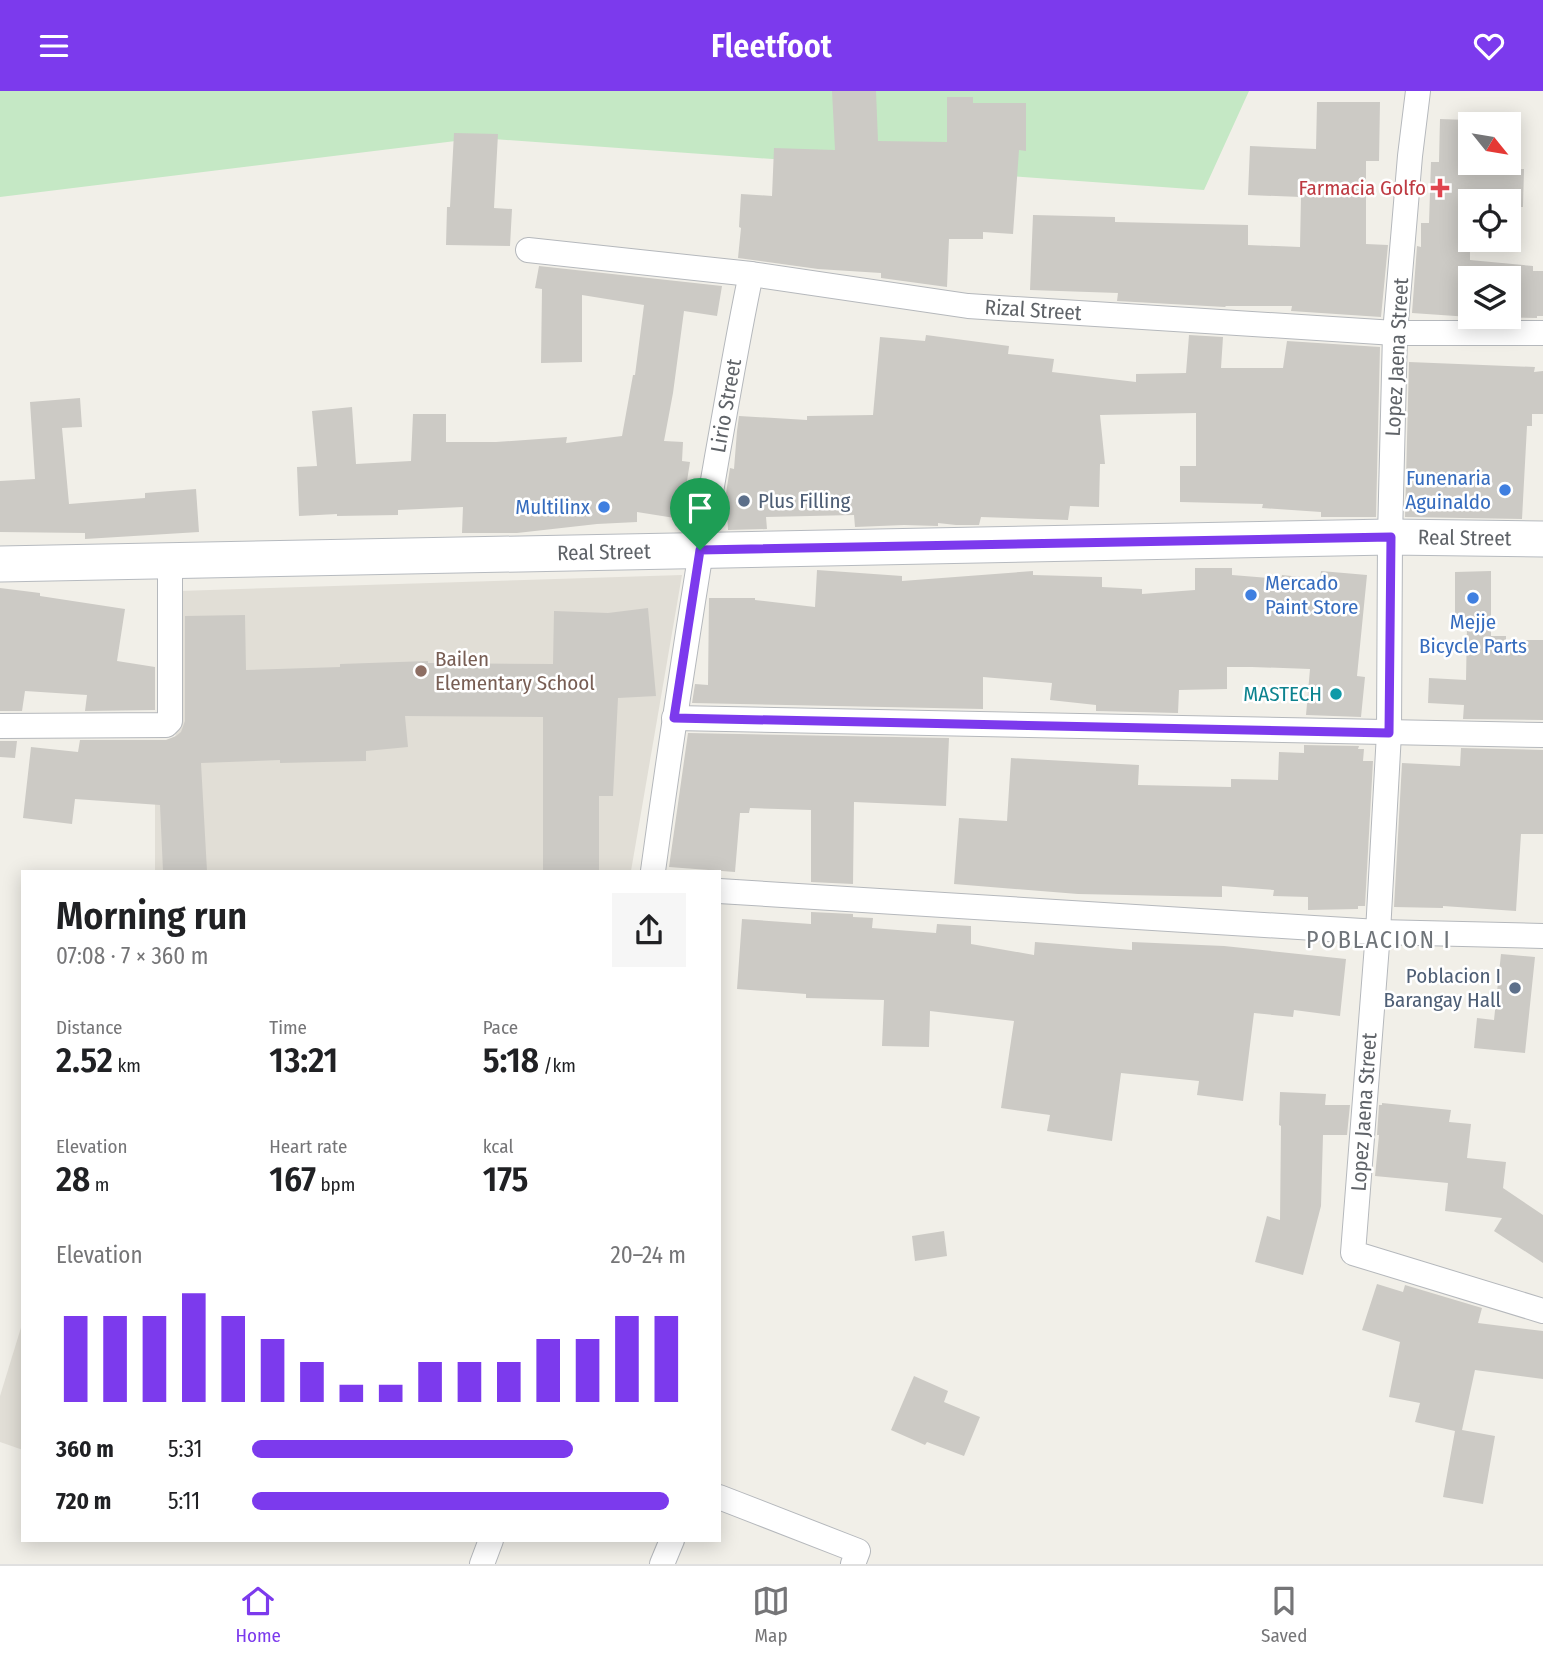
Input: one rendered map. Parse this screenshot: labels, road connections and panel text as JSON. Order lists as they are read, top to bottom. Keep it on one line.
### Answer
{"streets":{"main road":["Real Street"],"street":["Rizal Street","Lopez Jaena Street","Lirio Street"]},"crossings":[["Rizal Street","Lopez Jaena Street"],["Rizal Street","Lirio Street"],["Lopez Jaena Street","Real Street"],["Lirio Street","Real Street"]],"districts":["POBLACION I"],"places":{"health":["Farmacia Golfo"],"other":["Funenaria Aguinaldo","Plus Filling","Multilinx","Mercado Paint Store","Mejje Bicycle Parts","Bailen Elementary School","MASTECH","Poblacion I Barangay Hall"]},"north":"bottom right","page":{"header":"Fleetfoot","heading":["Morning run","07:08 · 7 × 360 m"],"stats":[["Distance","2.52 km"],["Time","13:21"],["Pace","5:18 /km"],["Elevation","28 m"],["Heart rate","167 bpm"],["kcal","175"]],"chart":["Elevation","20–24 m"],"list":[{"name":"360 m","note":"5:31"},{"name":"720 m","note":"5:11"}],"tabs":["Home","Map","Saved"]}}
